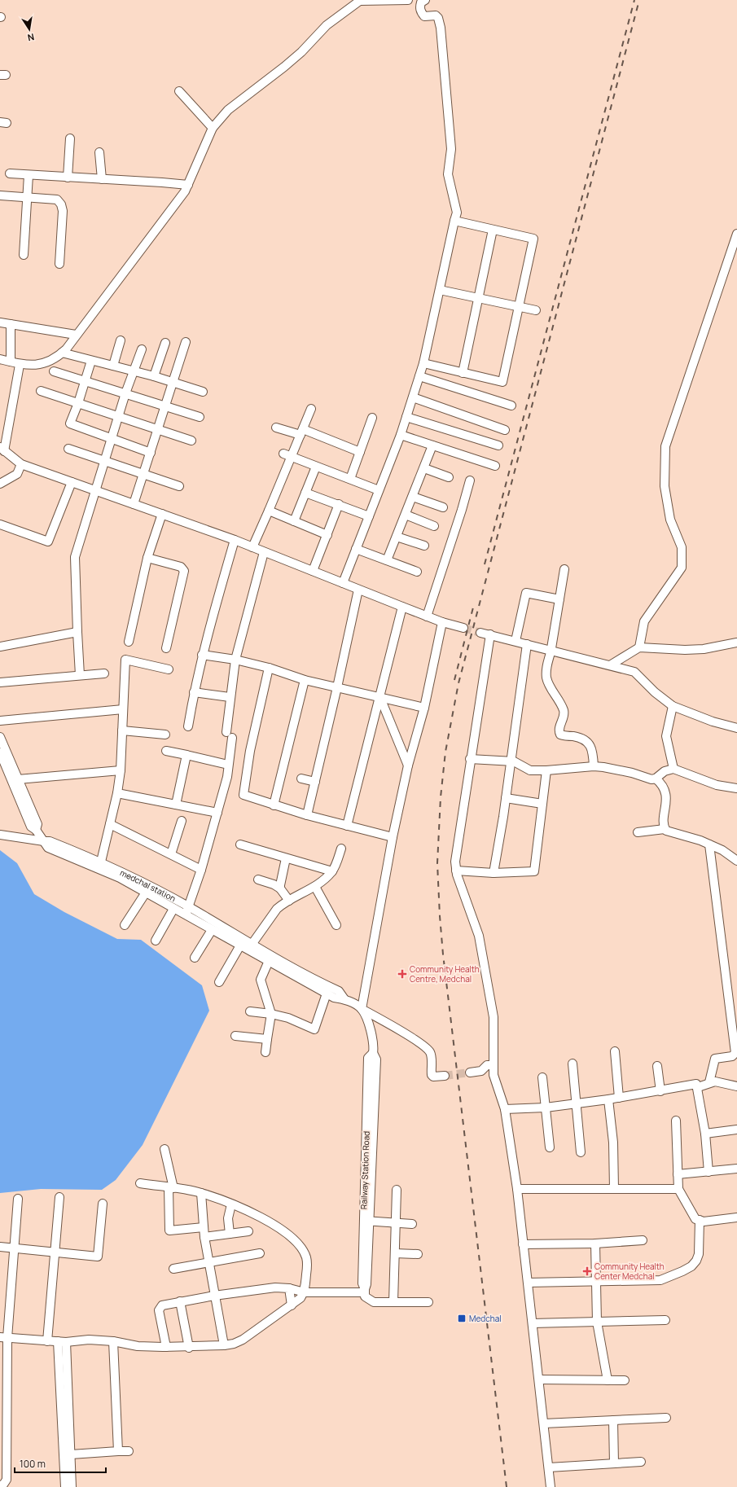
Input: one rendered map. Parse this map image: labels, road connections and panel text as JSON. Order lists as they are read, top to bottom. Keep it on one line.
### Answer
{"streets":{"street":["medchal station","Railway Station Road"]},"places":{"health":["Community Health Centre, Medchal","Community Health Center Medchal"],"transit":["Medchal"]},"scale_bar":"100 m","north":"bottom"}
